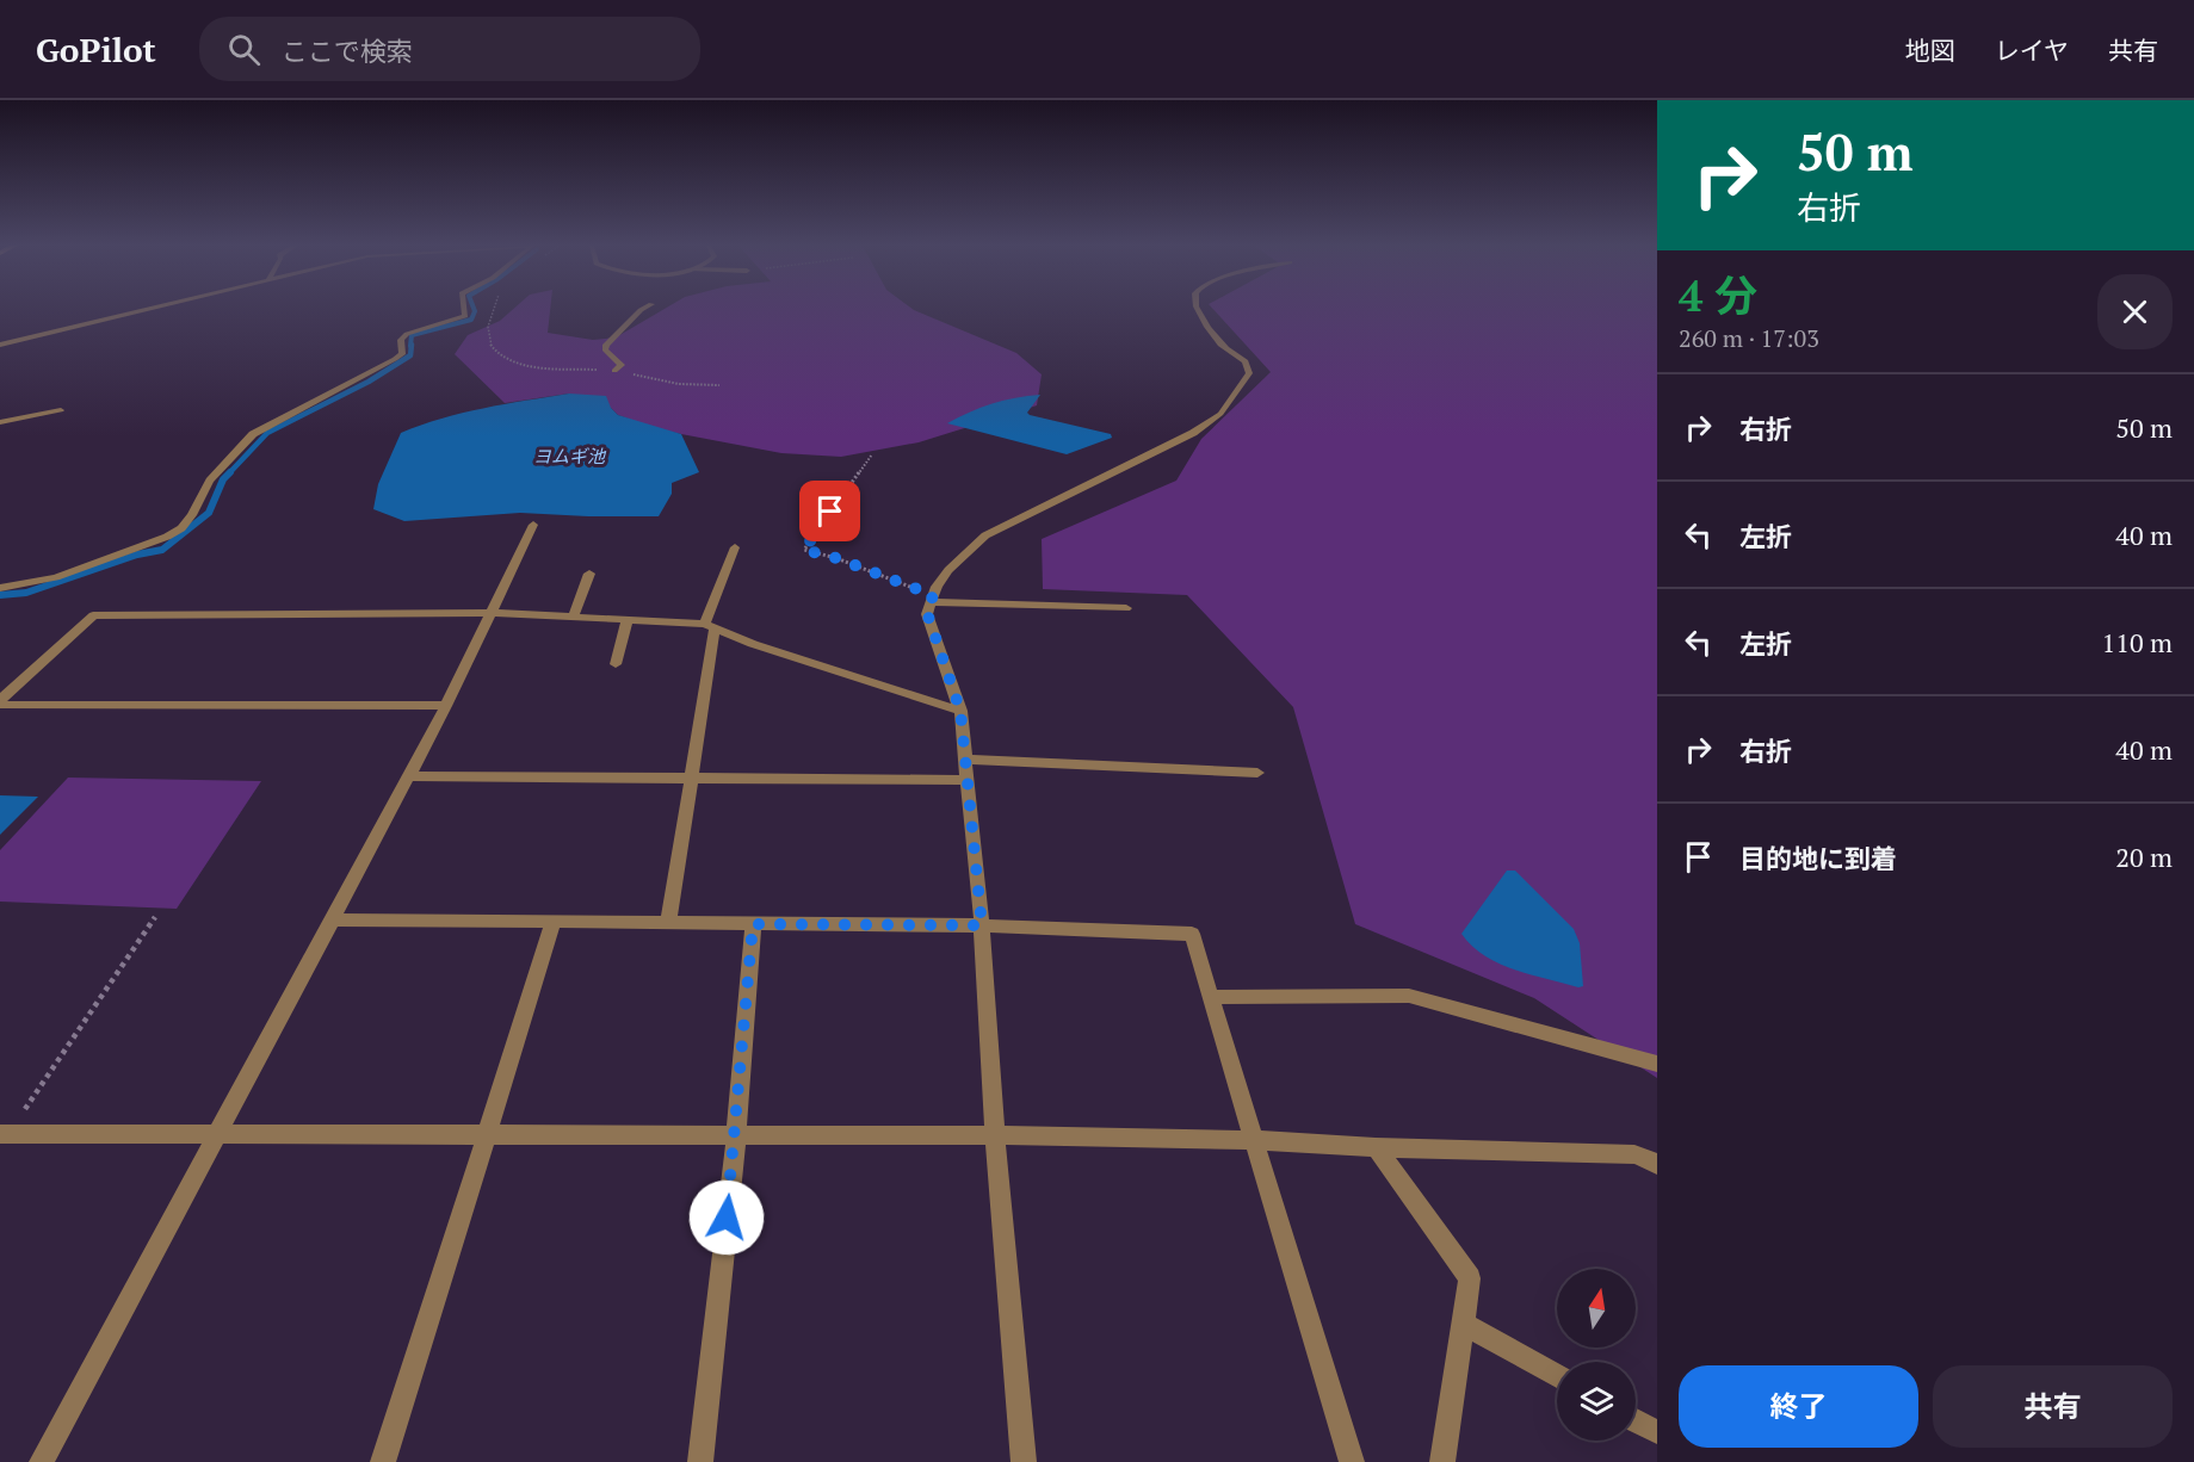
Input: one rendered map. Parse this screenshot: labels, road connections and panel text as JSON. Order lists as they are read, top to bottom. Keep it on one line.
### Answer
{"water":["ヨムギ池"],"north":"top","page":{"header":"GoPilot","search":"ここで検索","nav":["地図","レイヤ","共有"],"turn":["50 m","右折"],"heading":["4 分","260 m · 17:03"],"list":[{"name":"右折","value":"50 m"},{"name":"左折","value":"40 m"},{"name":"左折","value":"110 m"},{"name":"右折","value":"40 m"},{"name":"目的地に到着","value":"20 m"}],"buttons":["終了","共有"]}}
